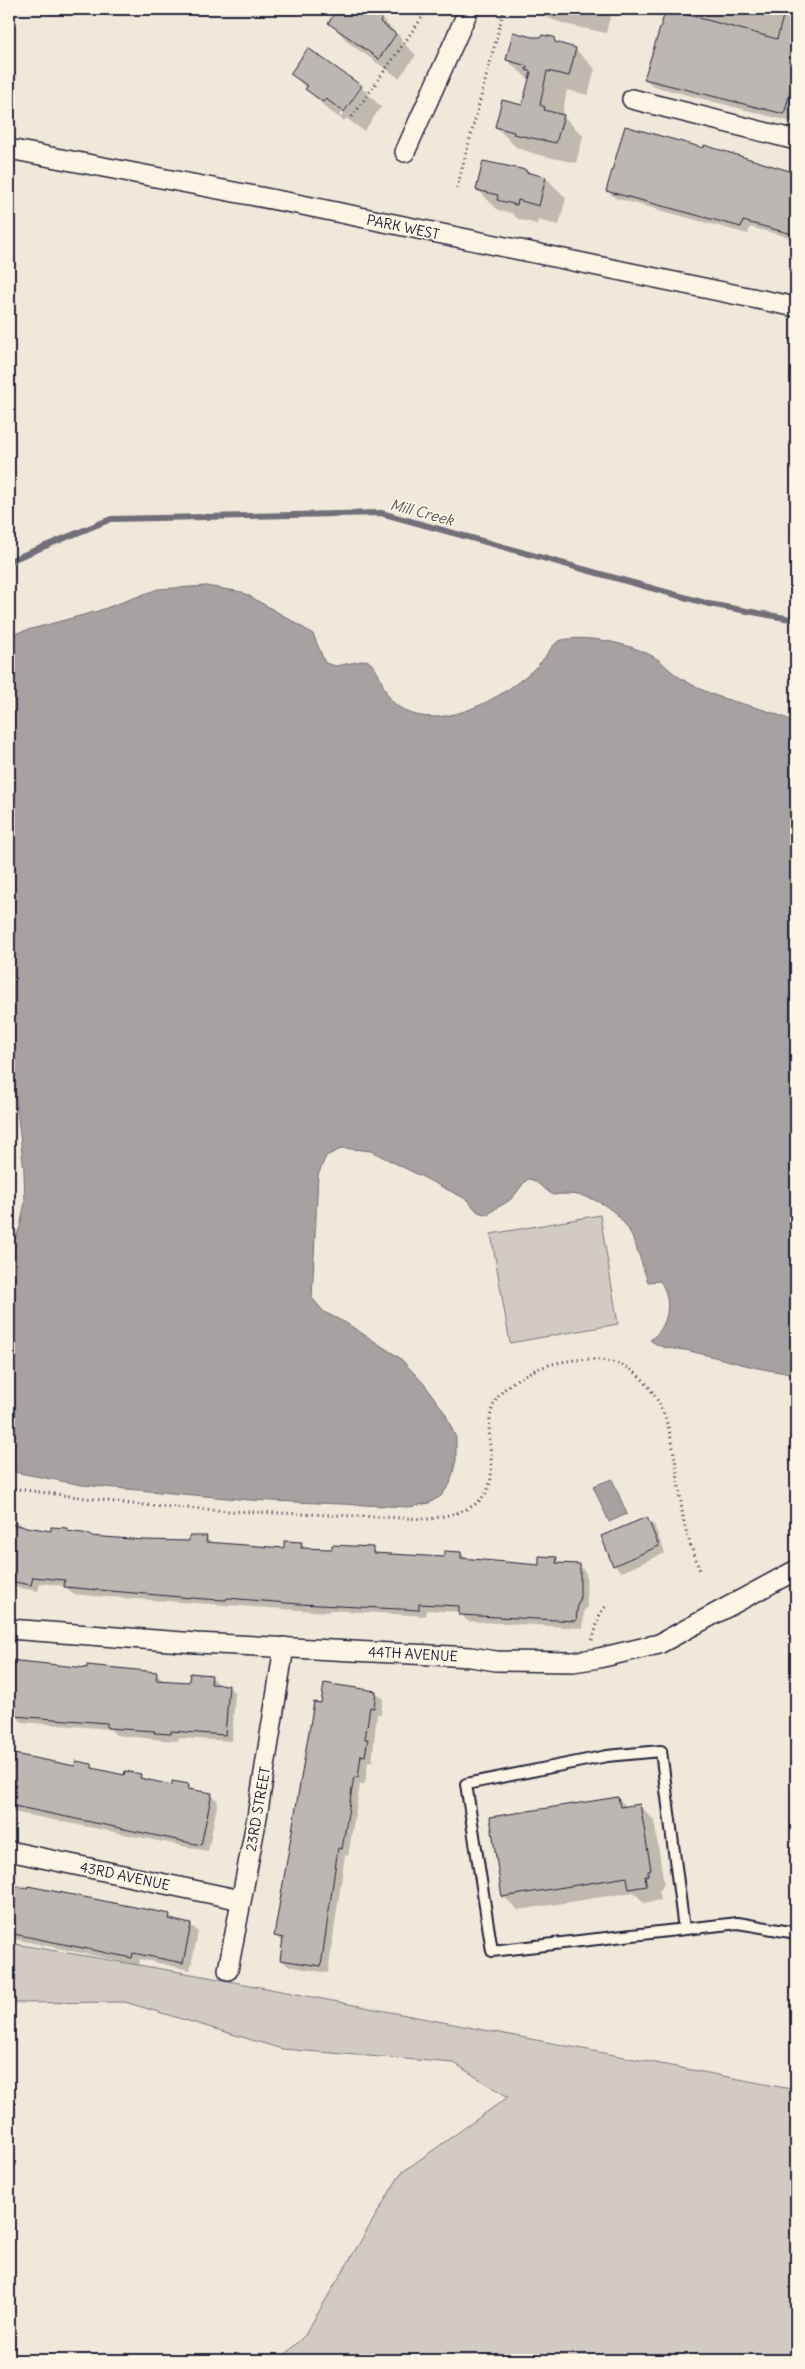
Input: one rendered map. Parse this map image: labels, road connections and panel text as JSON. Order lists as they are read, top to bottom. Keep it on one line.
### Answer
{"streets":{"street":["PARK WEST","44TH AVENUE","23RD STREET","43RD AVENUE"]},"crossings":[["44TH AVENUE","23RD STREET"],["23RD STREET","43RD AVENUE"]],"water":["Mill Creek"]}
